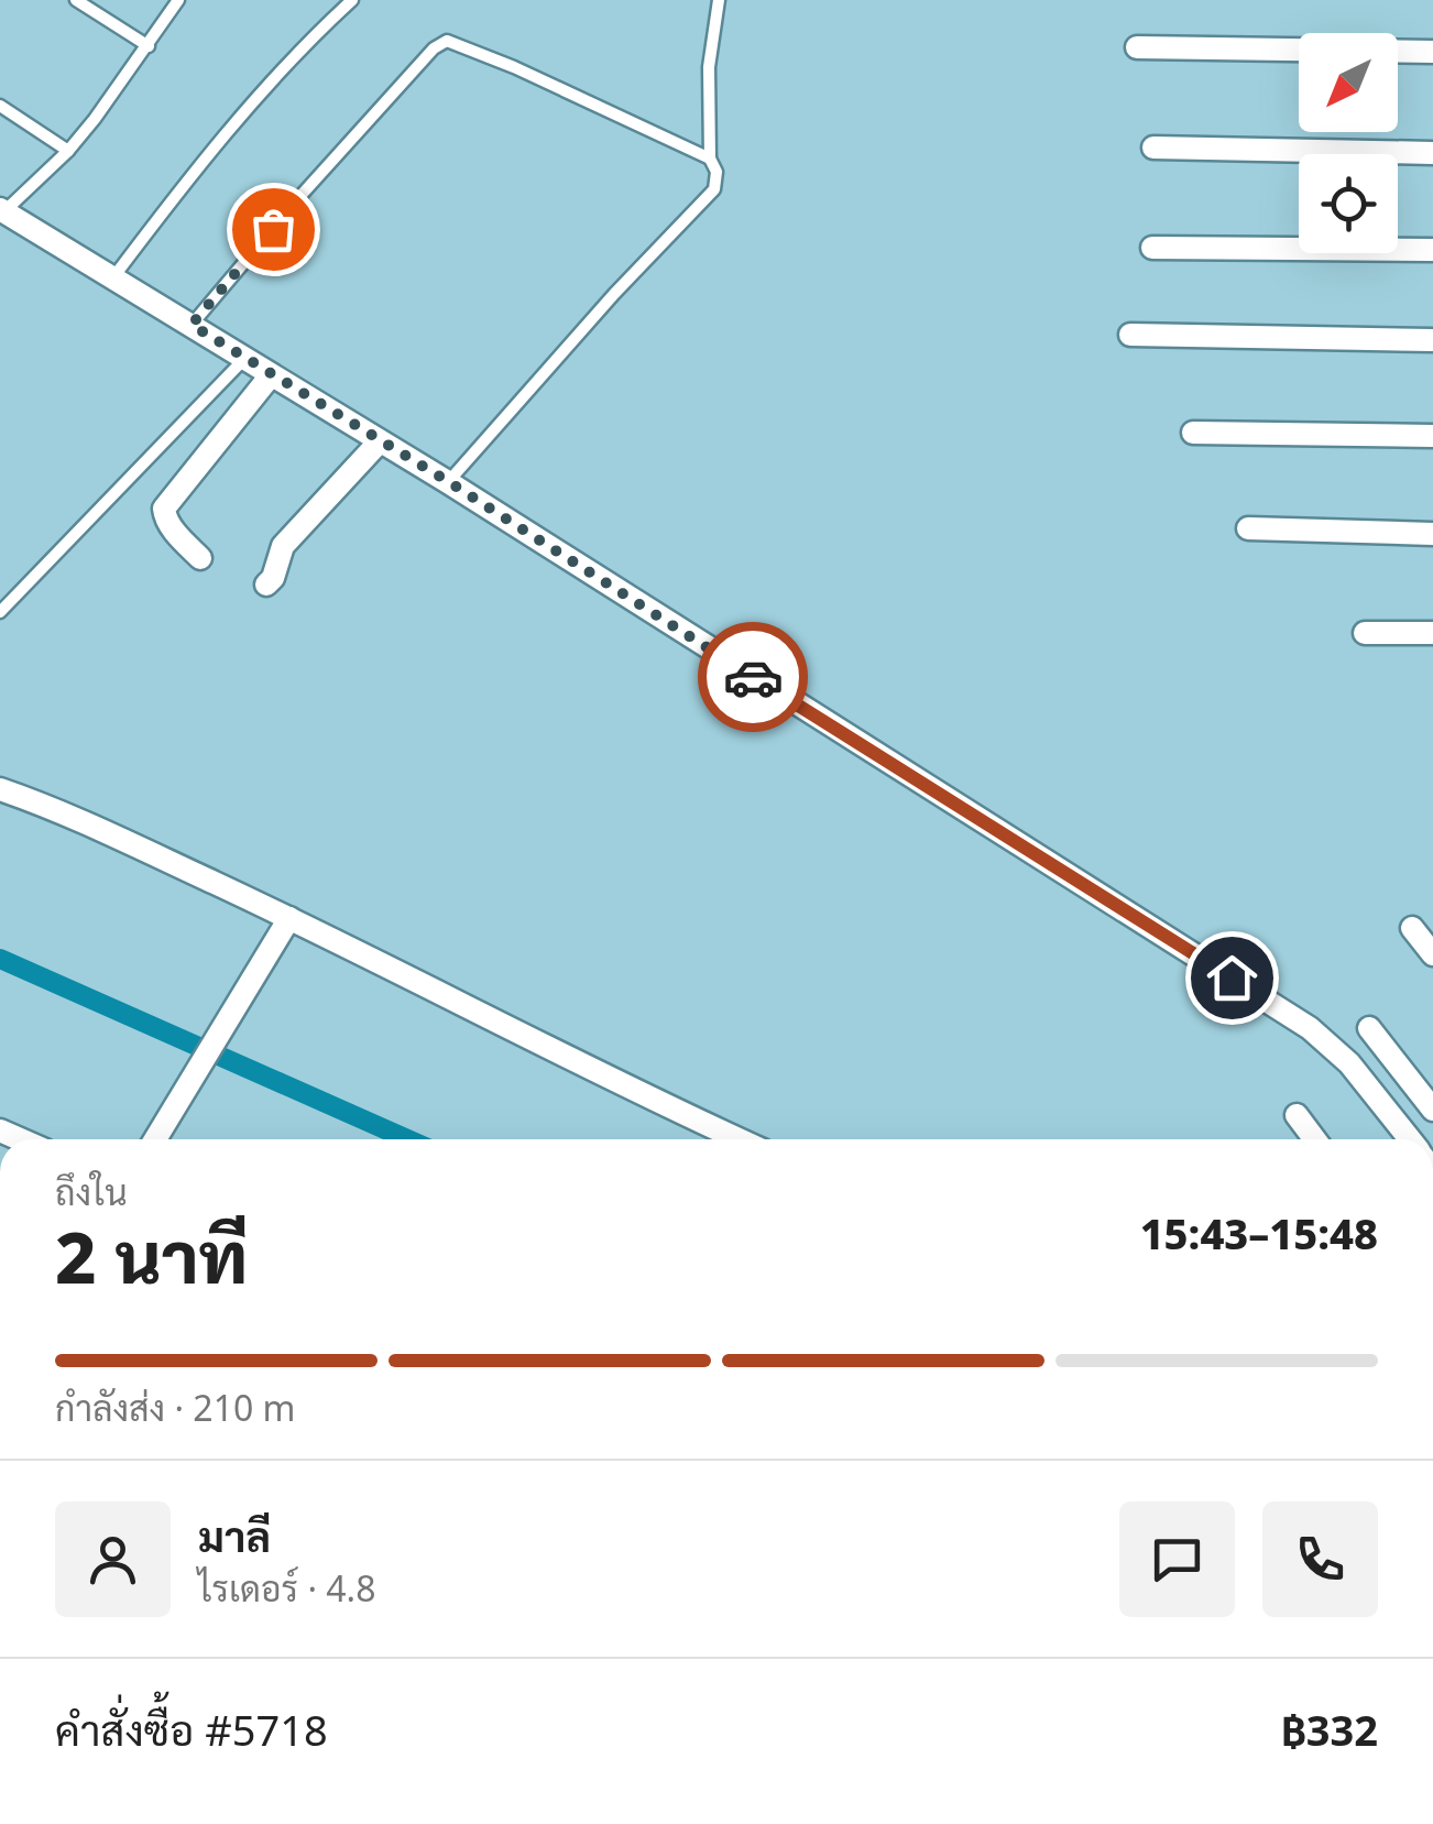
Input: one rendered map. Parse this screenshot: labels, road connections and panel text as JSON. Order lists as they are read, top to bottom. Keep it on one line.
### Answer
{"north":"bottom left","page":{"heading":["2 นาที","ถึงใน","15:43–15:48"],"panel":["มาลี","ไรเดอร์ · 4.8","คำสั่งซื้อ #5718","฿332"],"bar":"กำลังส่ง · 210 m"}}
